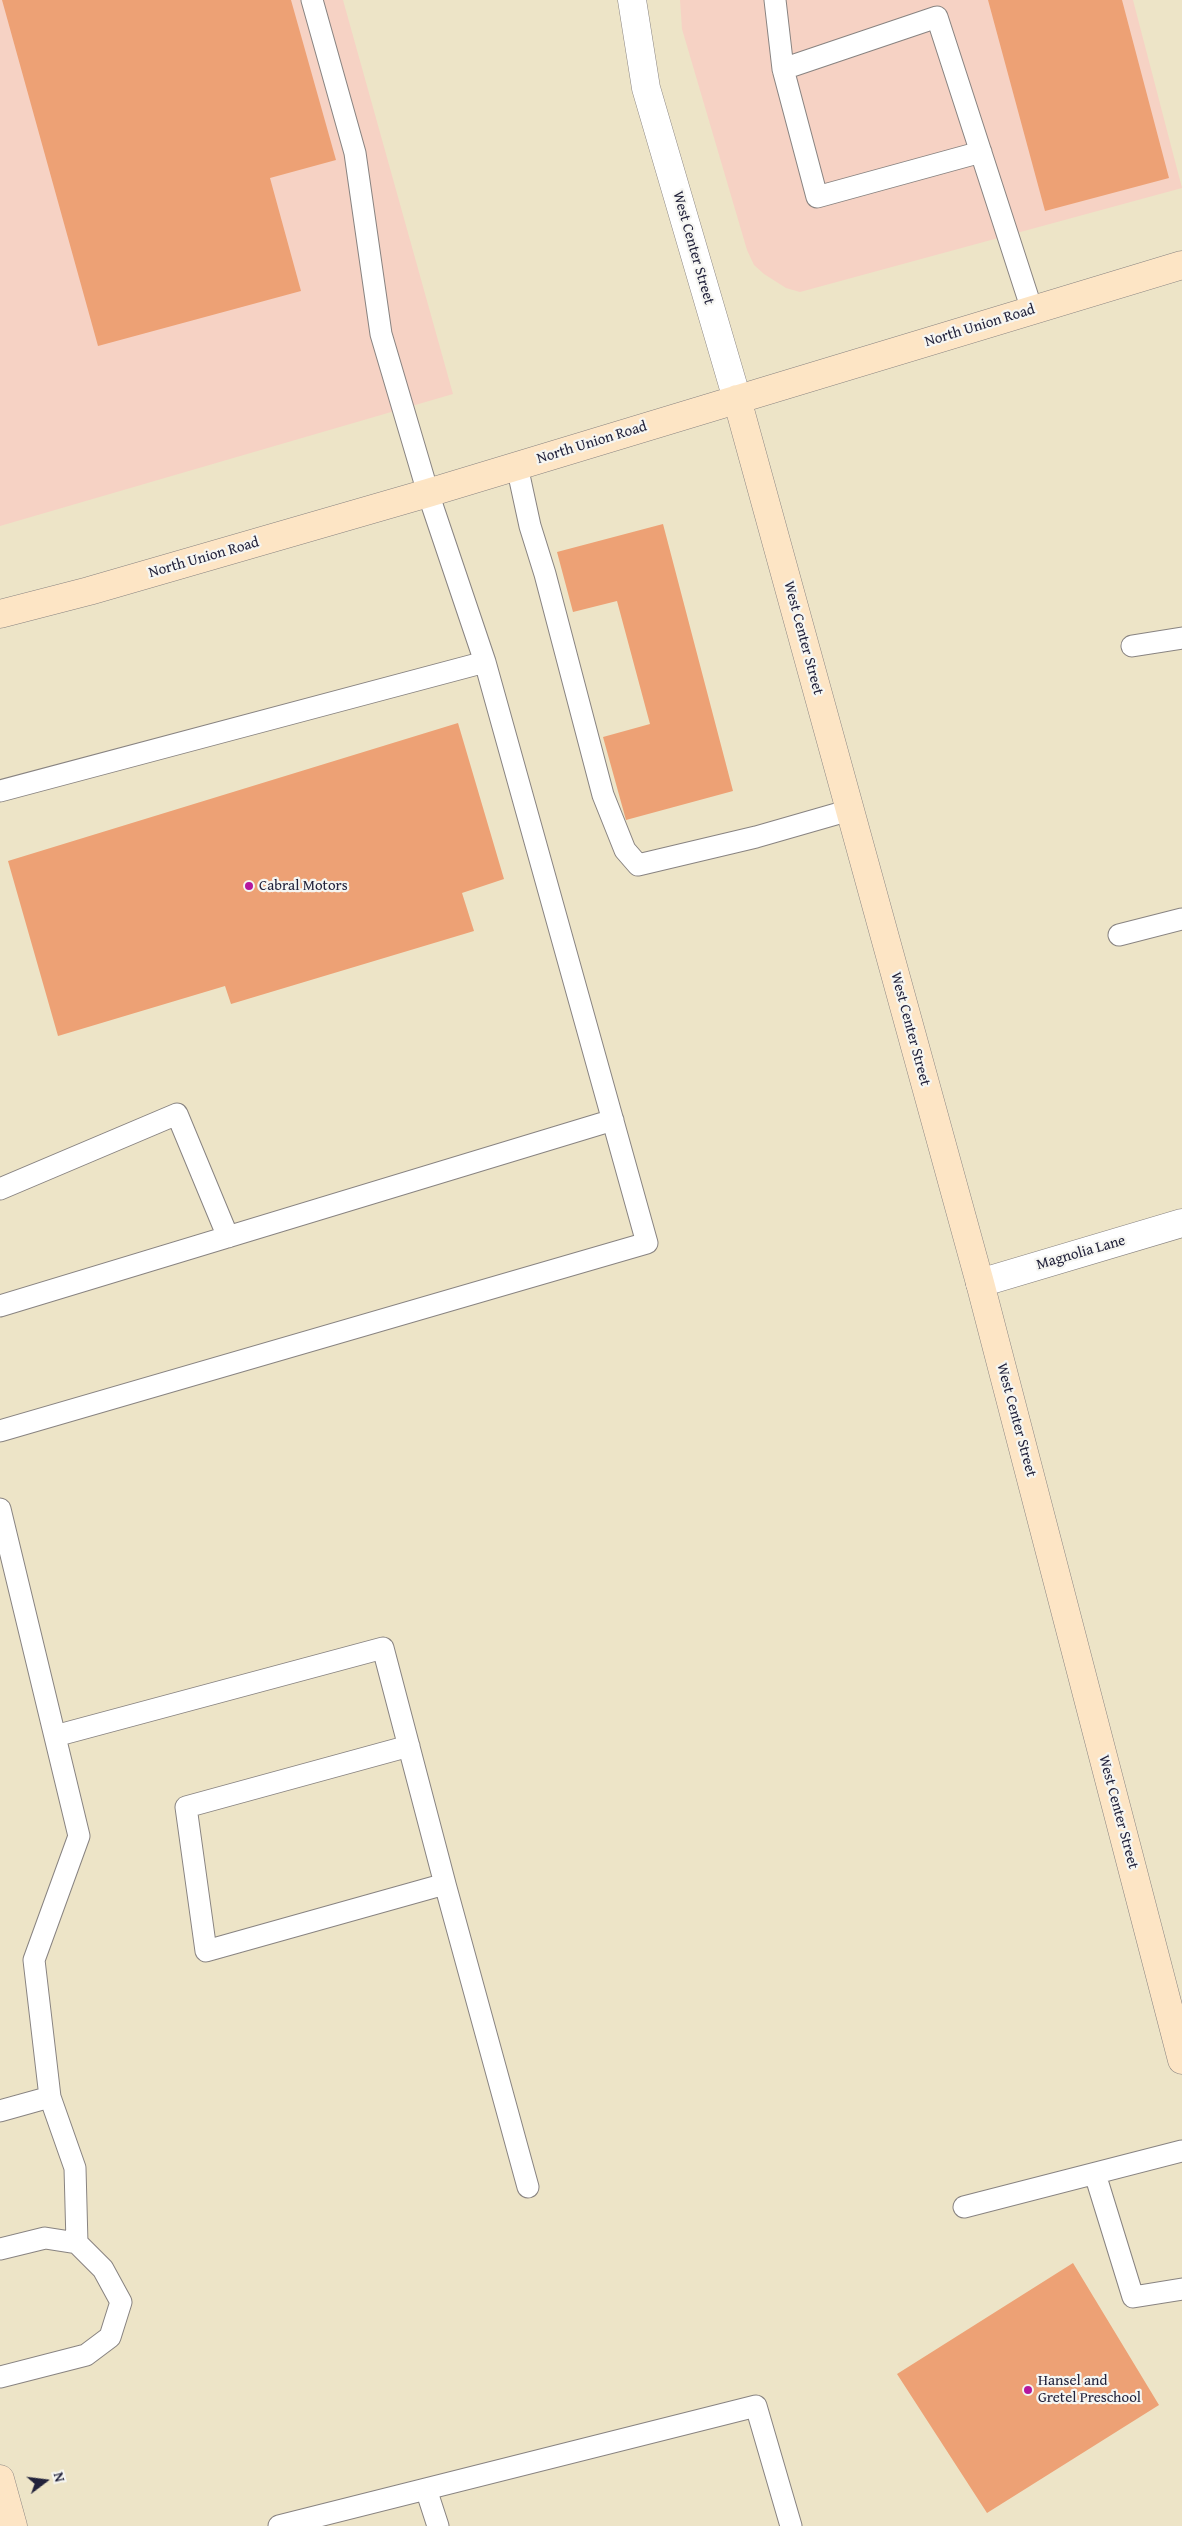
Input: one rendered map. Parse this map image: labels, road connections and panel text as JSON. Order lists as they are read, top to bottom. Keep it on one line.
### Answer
{"streets":{"street":["West Center Street","North Union Road","Magnolia Lane"]},"crossings":[["West Center Street","North Union Road"],["West Center Street","Magnolia Lane"]],"places":["Cabral Motors","Hansel and Gretel Preschool"],"north":"right"}
